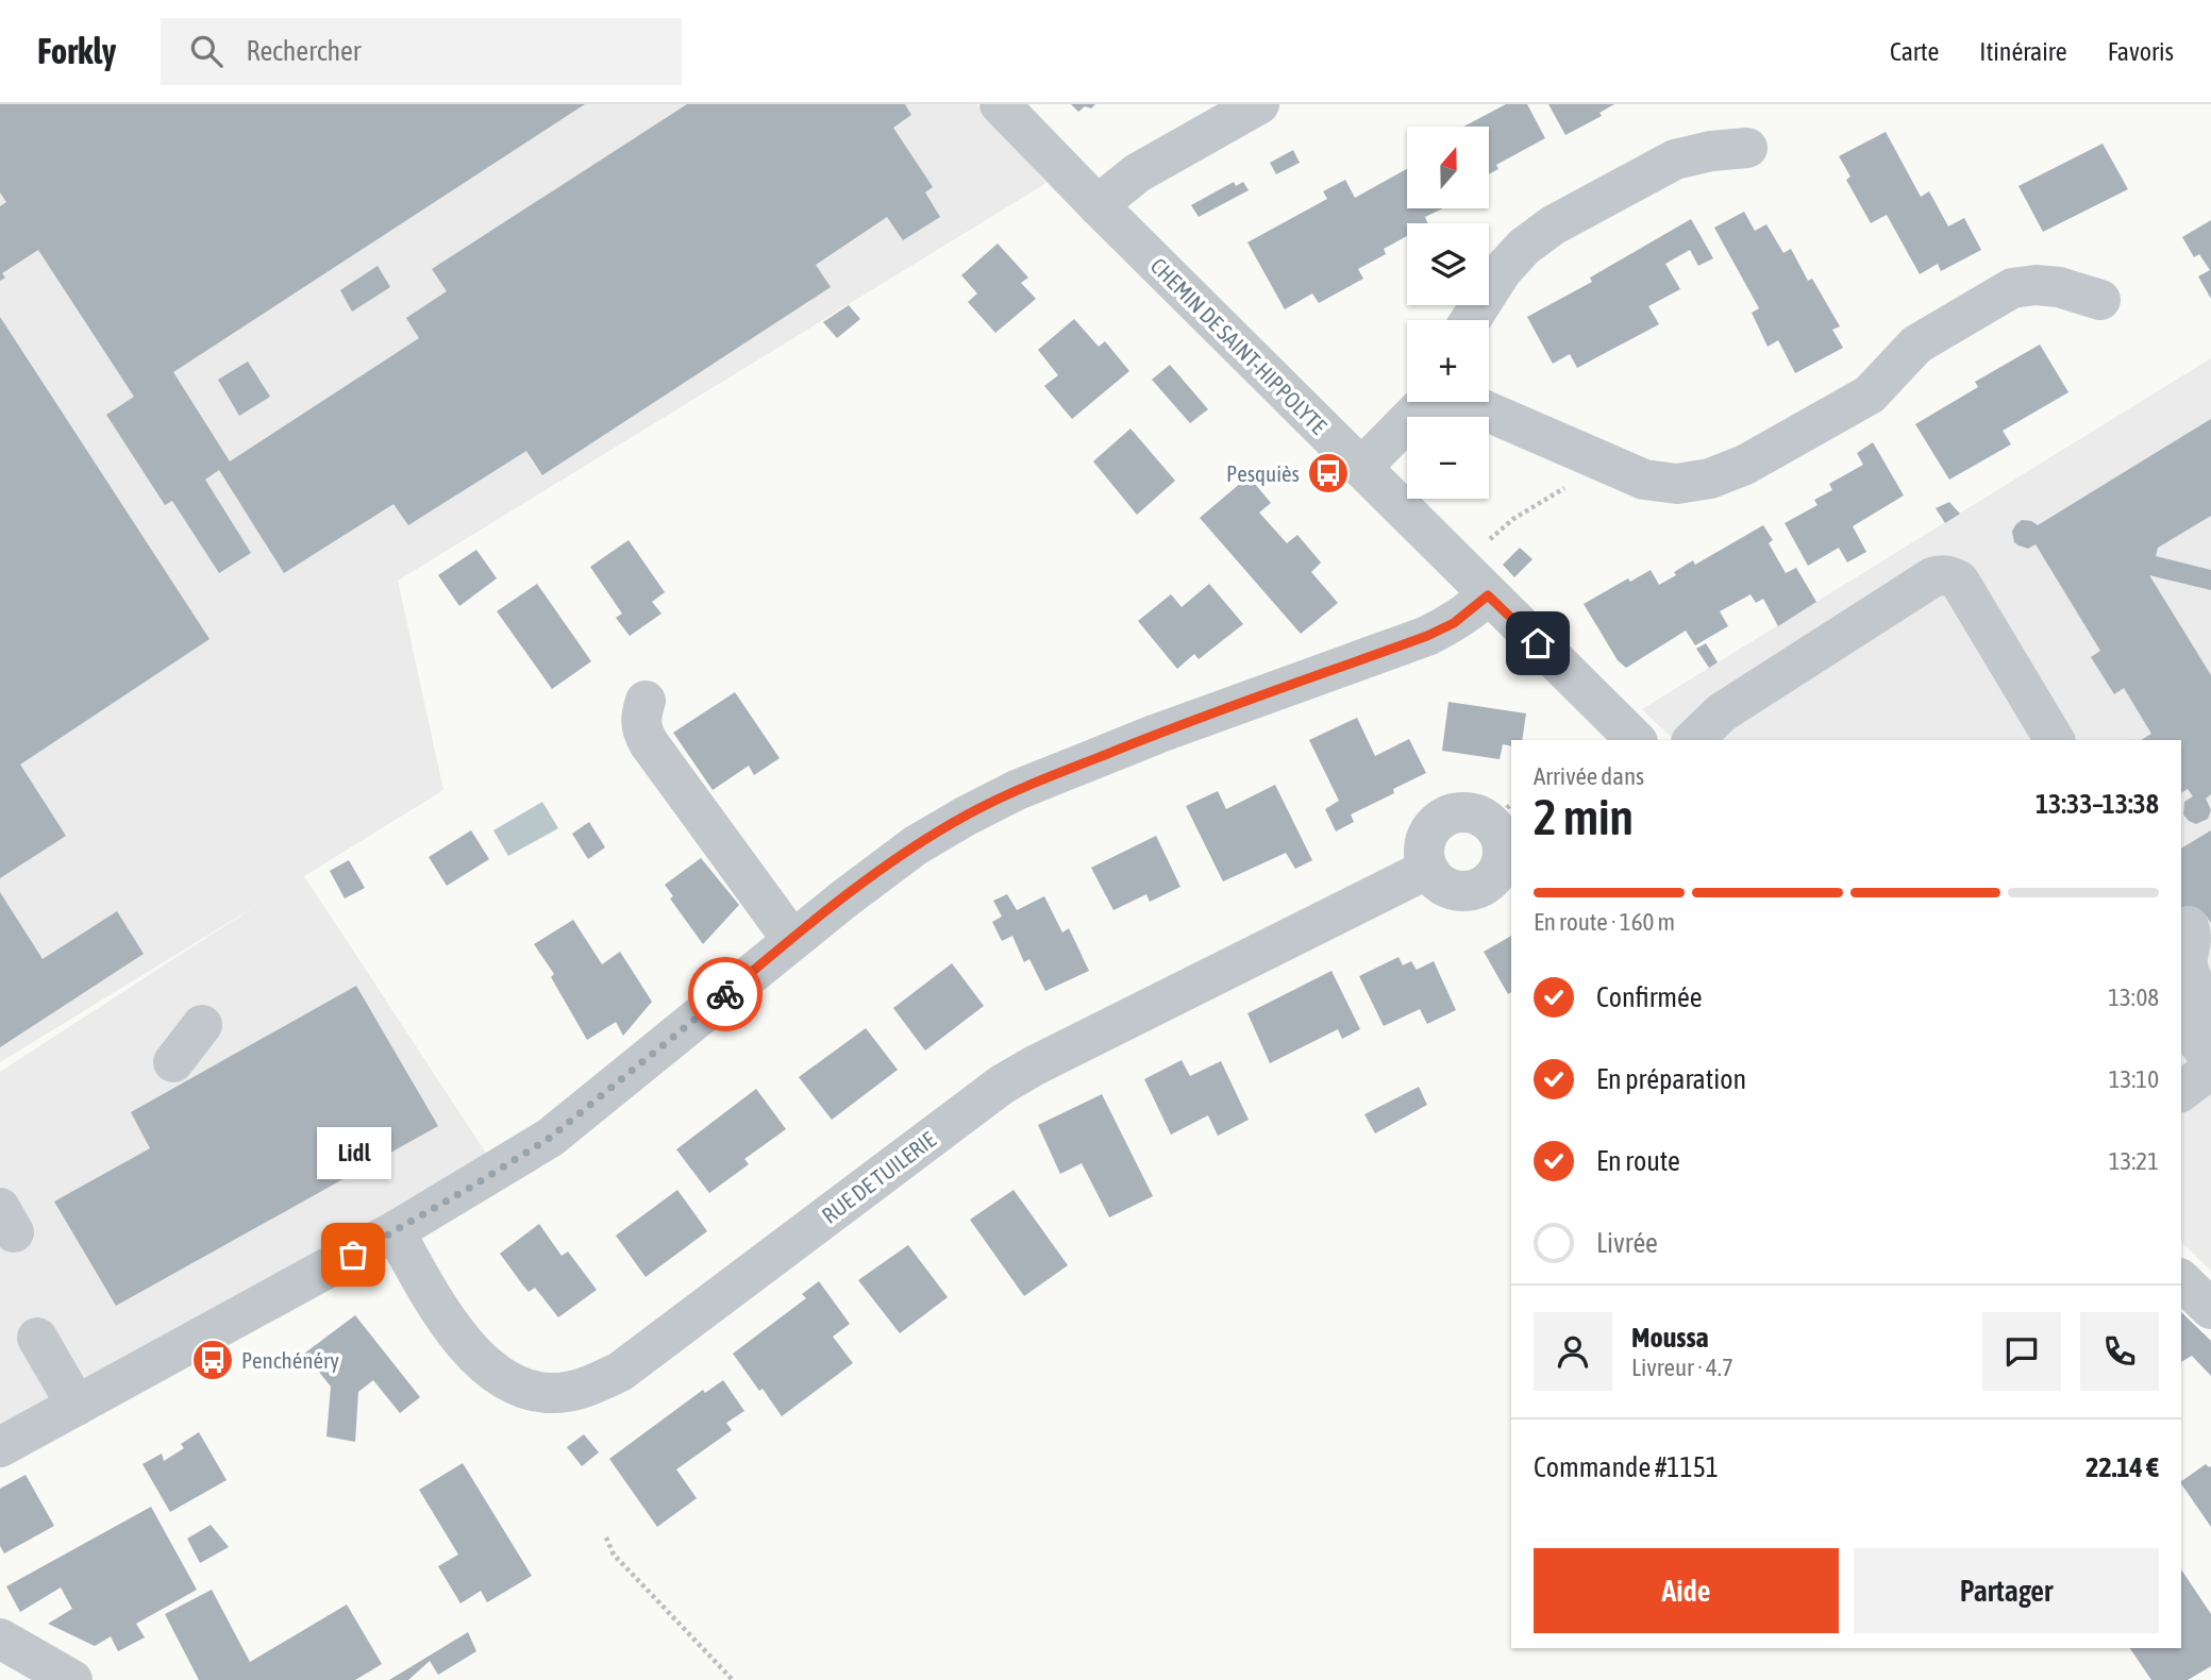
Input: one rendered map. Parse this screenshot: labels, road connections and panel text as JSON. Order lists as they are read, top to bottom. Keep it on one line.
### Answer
{"streets":{"street":["CHEMIN DE SAINT-HIPPOLYTE","RUE DE TUILERIE"]},"places":{"bus stop":["Pesquiès","Penchénéry"],"other":["Lidl"]},"north":"top","page":{"header":"Forkly","search":"Rechercher","nav":["Carte","Itinéraire","Favoris"],"map_buttons":["+","−"],"heading":["2 min","Arrivée dans","13:33–13:38"],"panel":["Moussa","Livreur · 4.7","Commande #1151","22.14 €"],"bar":"En route · 160 m","list":[["Confirmée","13:08"],["En préparation","13:10"],["En route","13:21"],"Livrée"],"bubble":"Lidl","buttons":["Aide","Partager"]}}
